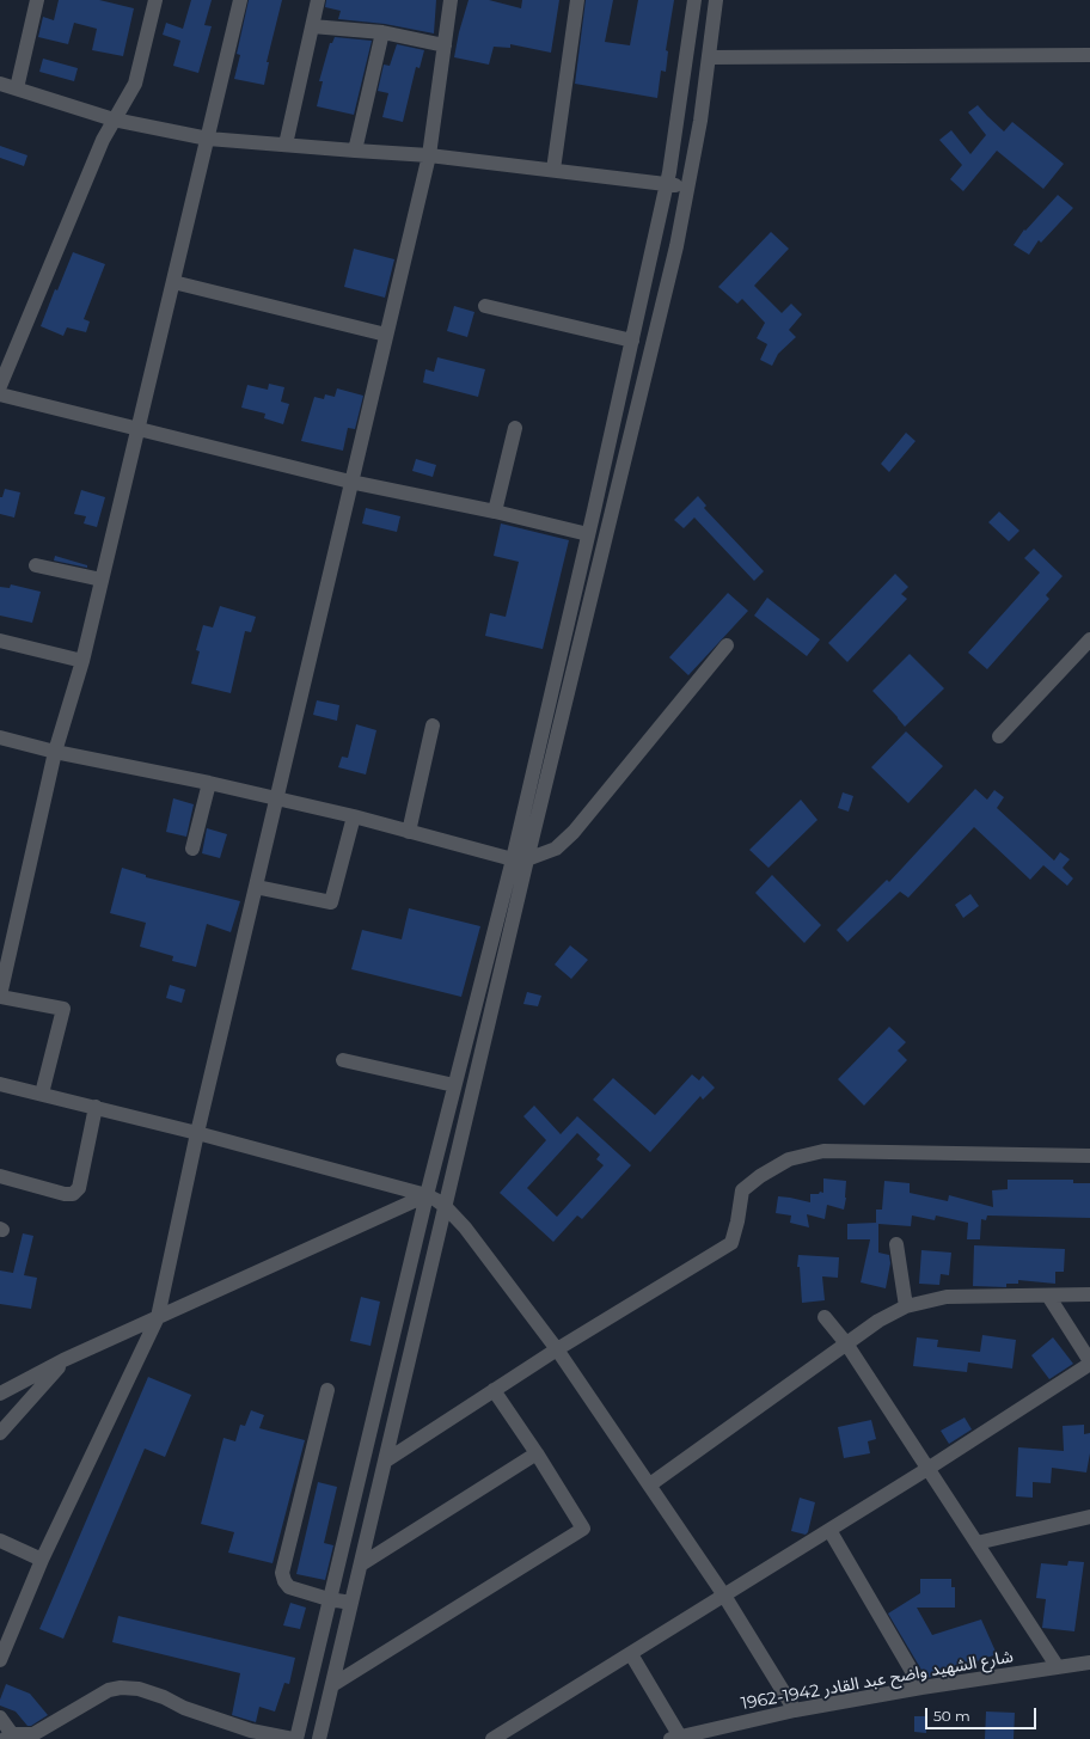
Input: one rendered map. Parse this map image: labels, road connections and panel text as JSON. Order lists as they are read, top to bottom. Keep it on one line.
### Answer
{"streets":{"street":["شارع الشهيد واضح عبد القادر 1942-1962"]},"scale_bar":"50 m"}
